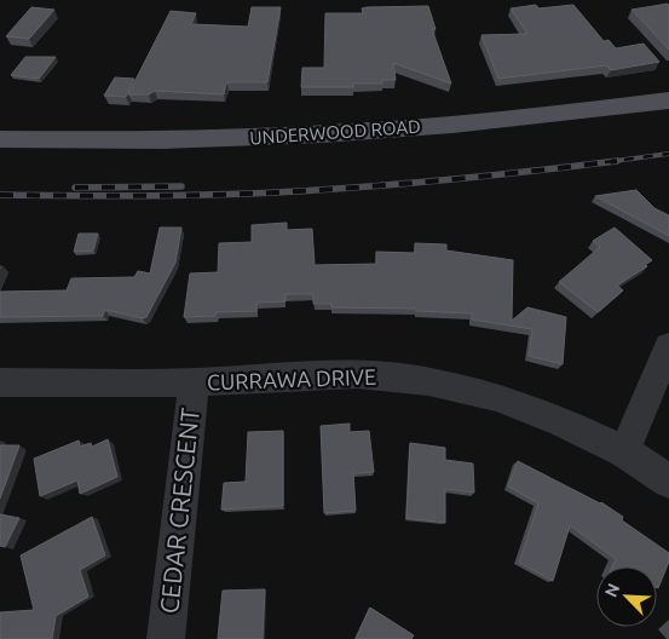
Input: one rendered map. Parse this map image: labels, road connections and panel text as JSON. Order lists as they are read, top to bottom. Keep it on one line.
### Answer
{"streets":{"main road":["UNDERWOOD ROAD"],"street":["CURRAWA DRIVE","CEDAR CRESCENT"]},"crossings":[["CURRAWA DRIVE","CEDAR CRESCENT"]],"north":"top left"}
